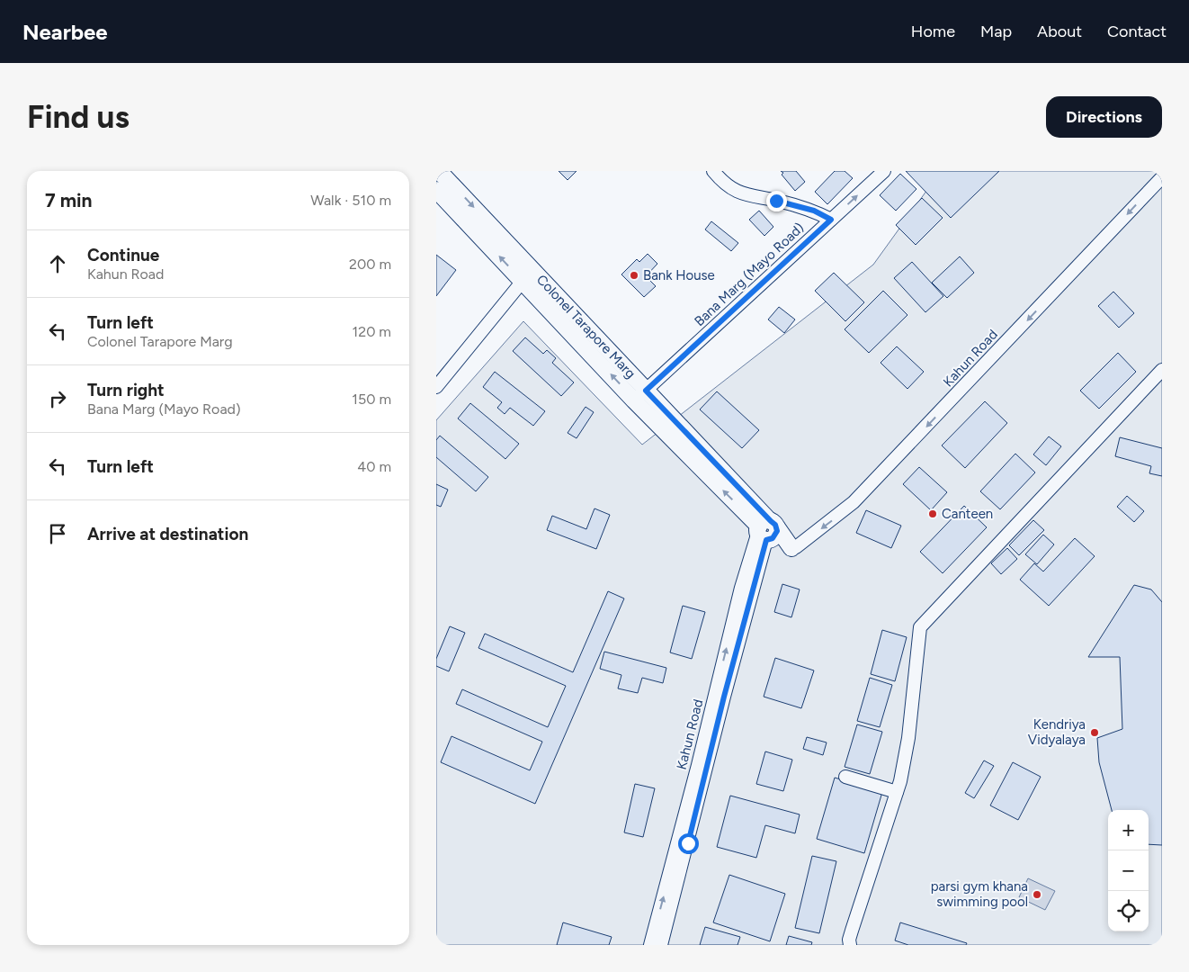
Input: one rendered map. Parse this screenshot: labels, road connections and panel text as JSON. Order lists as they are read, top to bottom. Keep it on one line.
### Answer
{"streets":{"main road":["Colonel Tarapore Marg"],"street":["Bana Marg (Mayo Road)","Kahun Road"]},"crossings":[["Bana Marg (Mayo Road)","Colonel Tarapore Marg"],["Colonel Tarapore Marg","Kahun Road"]],"places":["Bank House","Canteen","Kendriya Vidyalaya","parsi gym khana swimming pool"],"page":{"header":"Nearbee","nav":["Home","Map","About","Contact"],"buttons":"Directions","title":"Find us","heading":["7 min","Walk · 510 m"],"list":[["Continue","Kahun Road","200 m"],["Turn left","Colonel Tarapore Marg","120 m"],["Turn right","Bana Marg (Mayo Road)","150 m"],["Turn left","40 m"],"Arrive at destination"],"map_buttons":["+","−"]}}
